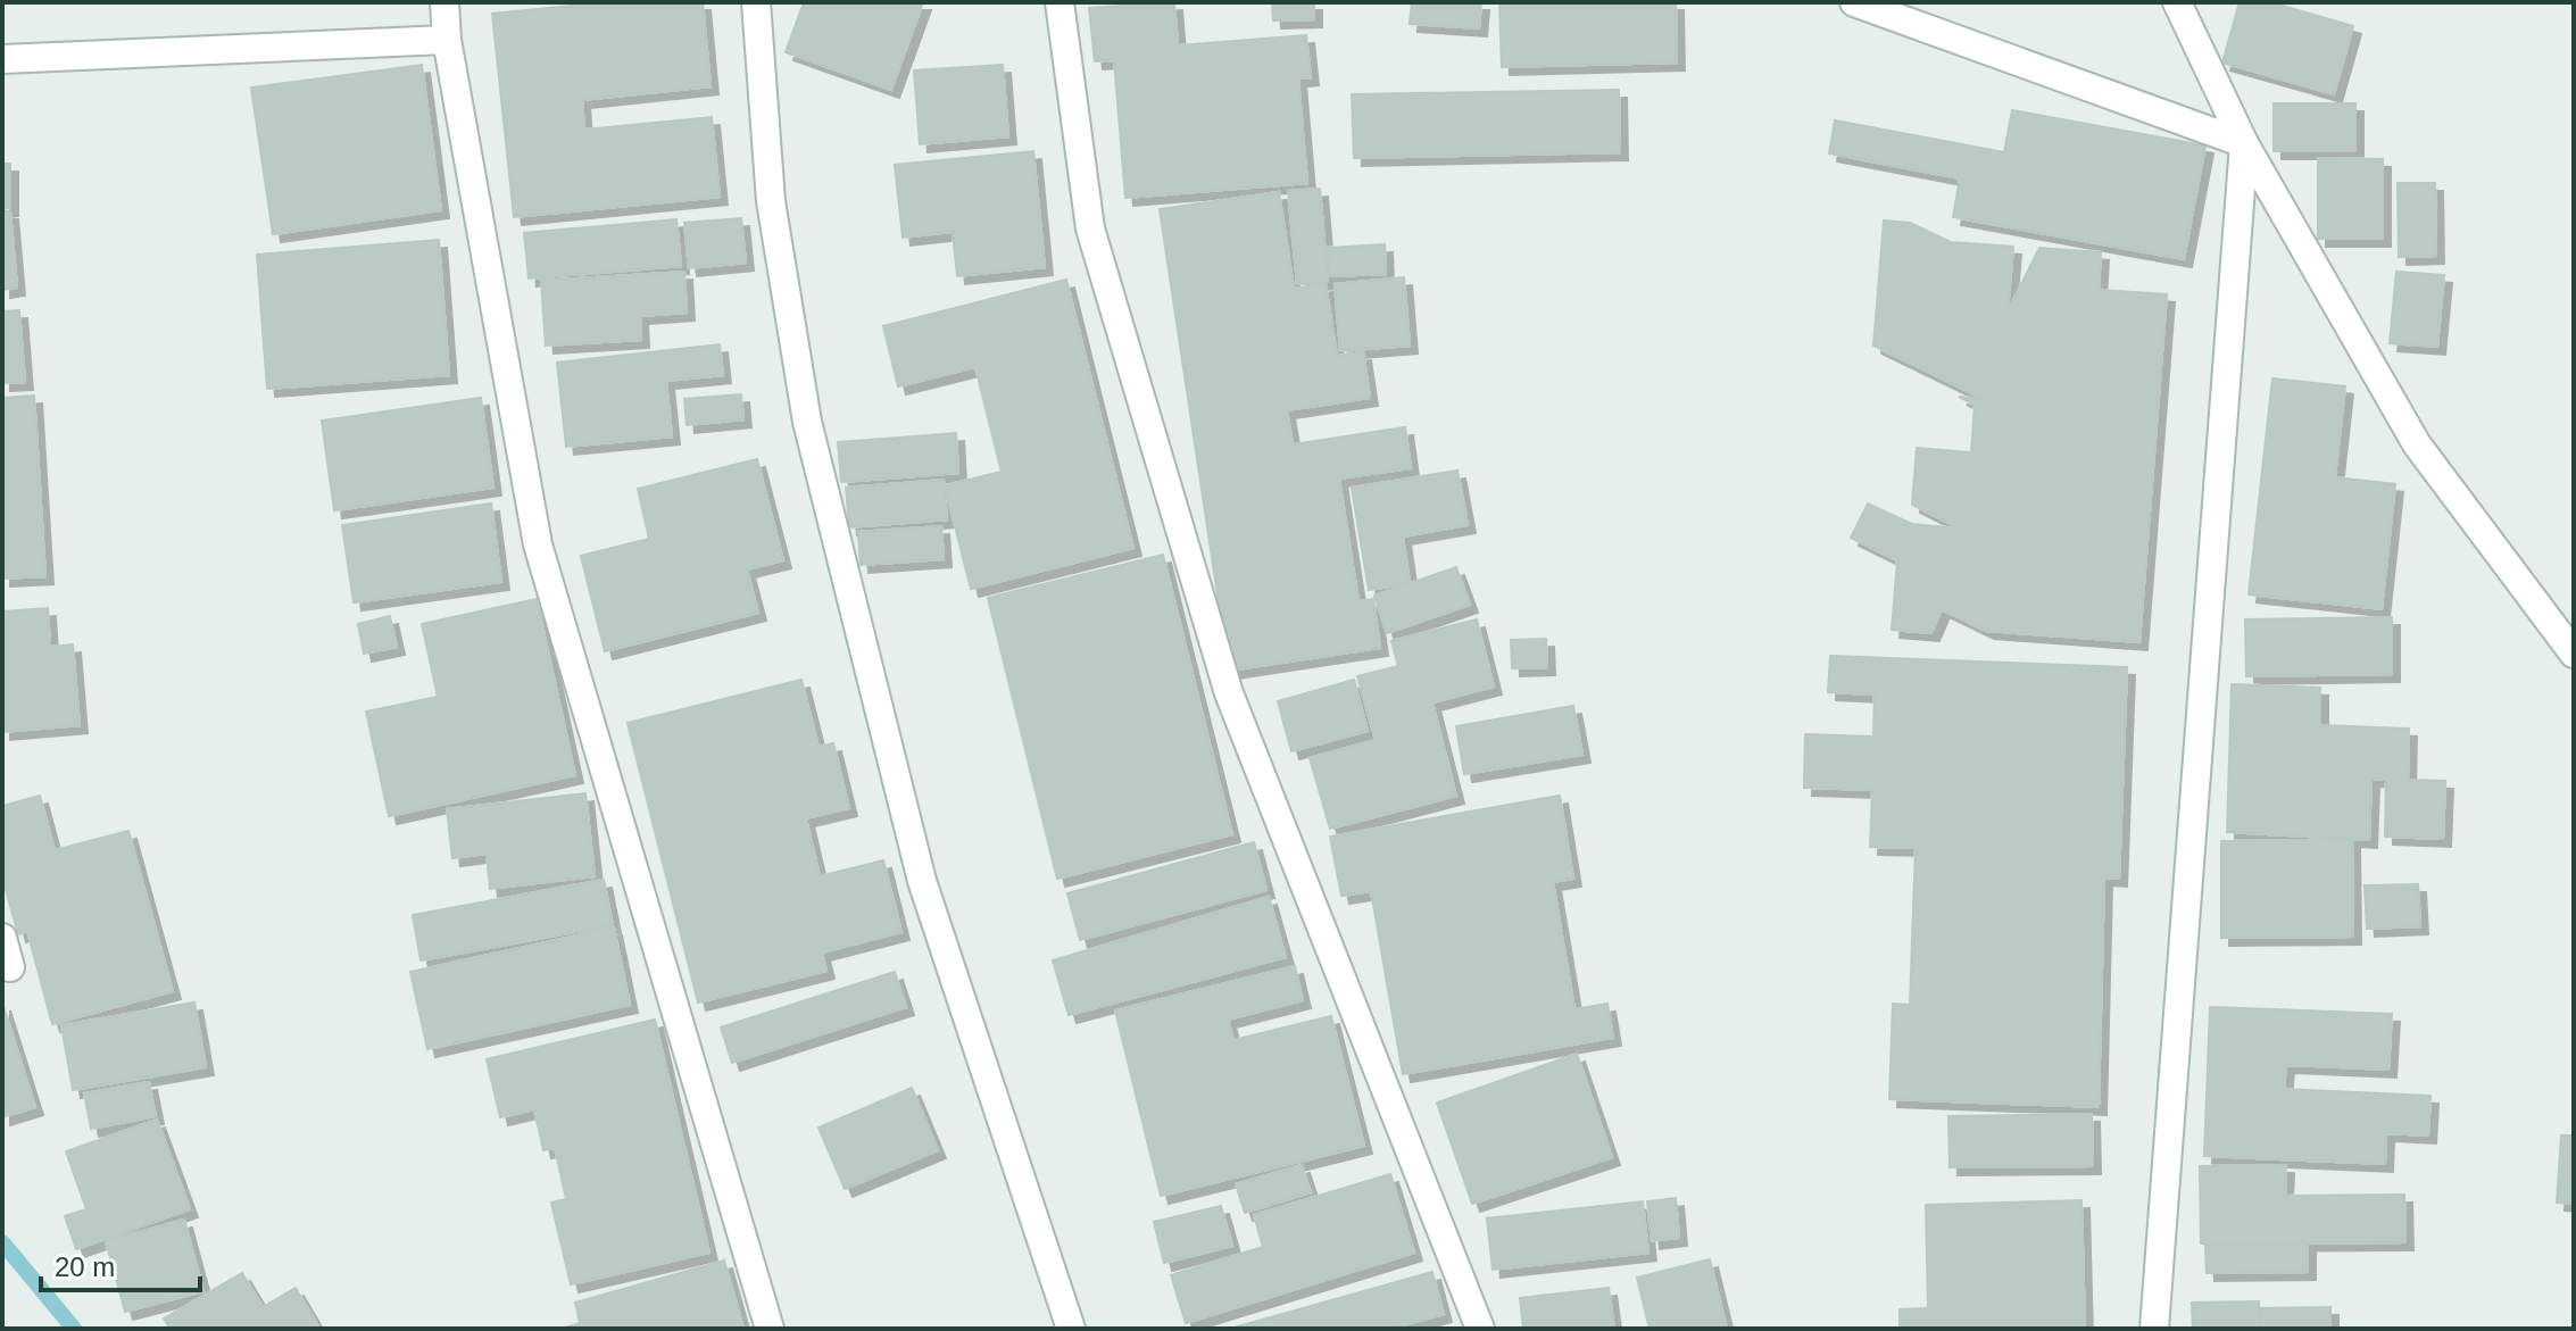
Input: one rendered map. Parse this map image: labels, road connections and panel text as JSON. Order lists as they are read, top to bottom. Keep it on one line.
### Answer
{"scale_bar":"20 m"}
